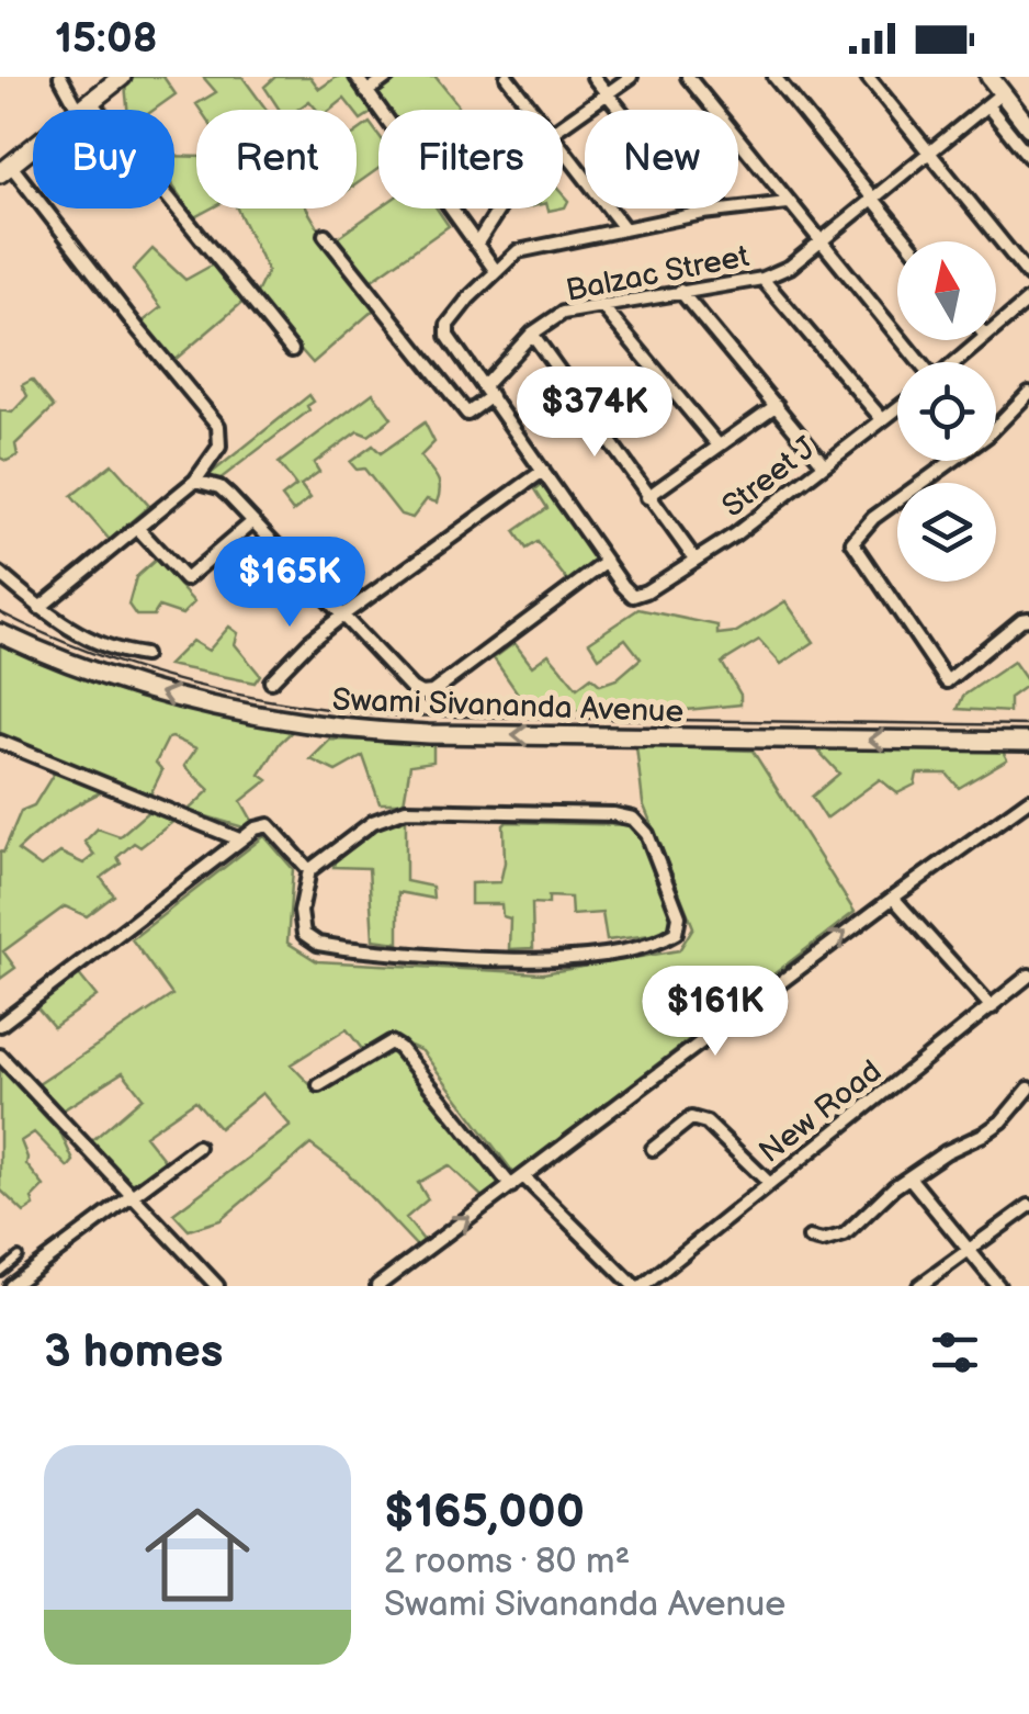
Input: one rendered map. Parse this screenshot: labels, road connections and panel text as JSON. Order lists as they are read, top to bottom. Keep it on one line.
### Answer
{"streets":{"street":["Balzac Street","Street J","Swami Sivananda Avenue","New Road"]},"north":"top","page":{"status":"15:08","chip":["Buy","Rent","Filters","New"],"price":["$374K","$165K","$161K"],"heading":"3 homes","list":[{"name":"$165,000","note":"2 rooms · 80 m² · Swami Sivananda Avenue"}]}}
